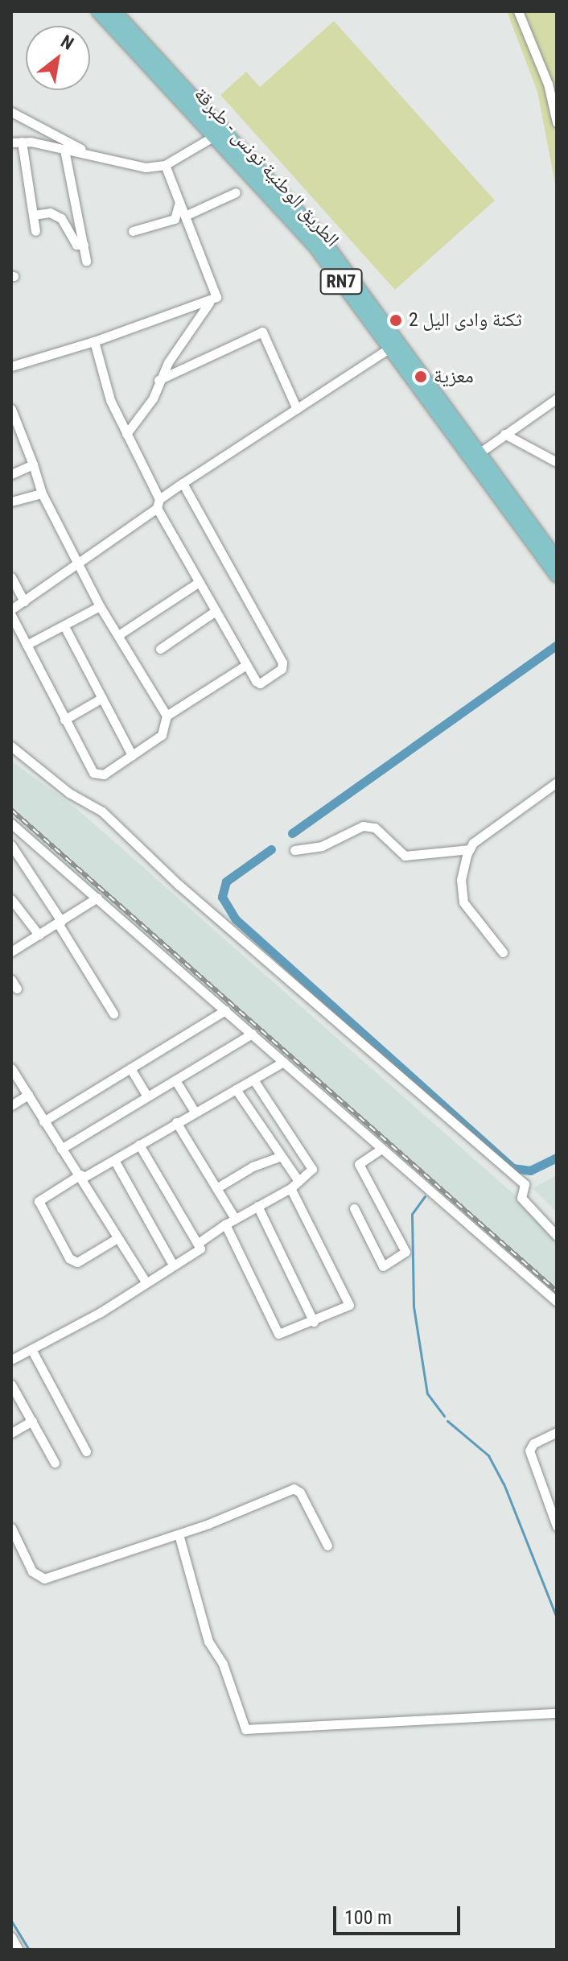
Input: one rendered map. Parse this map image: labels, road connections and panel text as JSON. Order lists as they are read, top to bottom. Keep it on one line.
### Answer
{"streets":{"main road":["الطريق الوطنية تونس - طبرقة","RN7"]},"places":["ثكنة وادى اليل 2","معزية"],"scale_bar":"100 m","north":"top right"}
